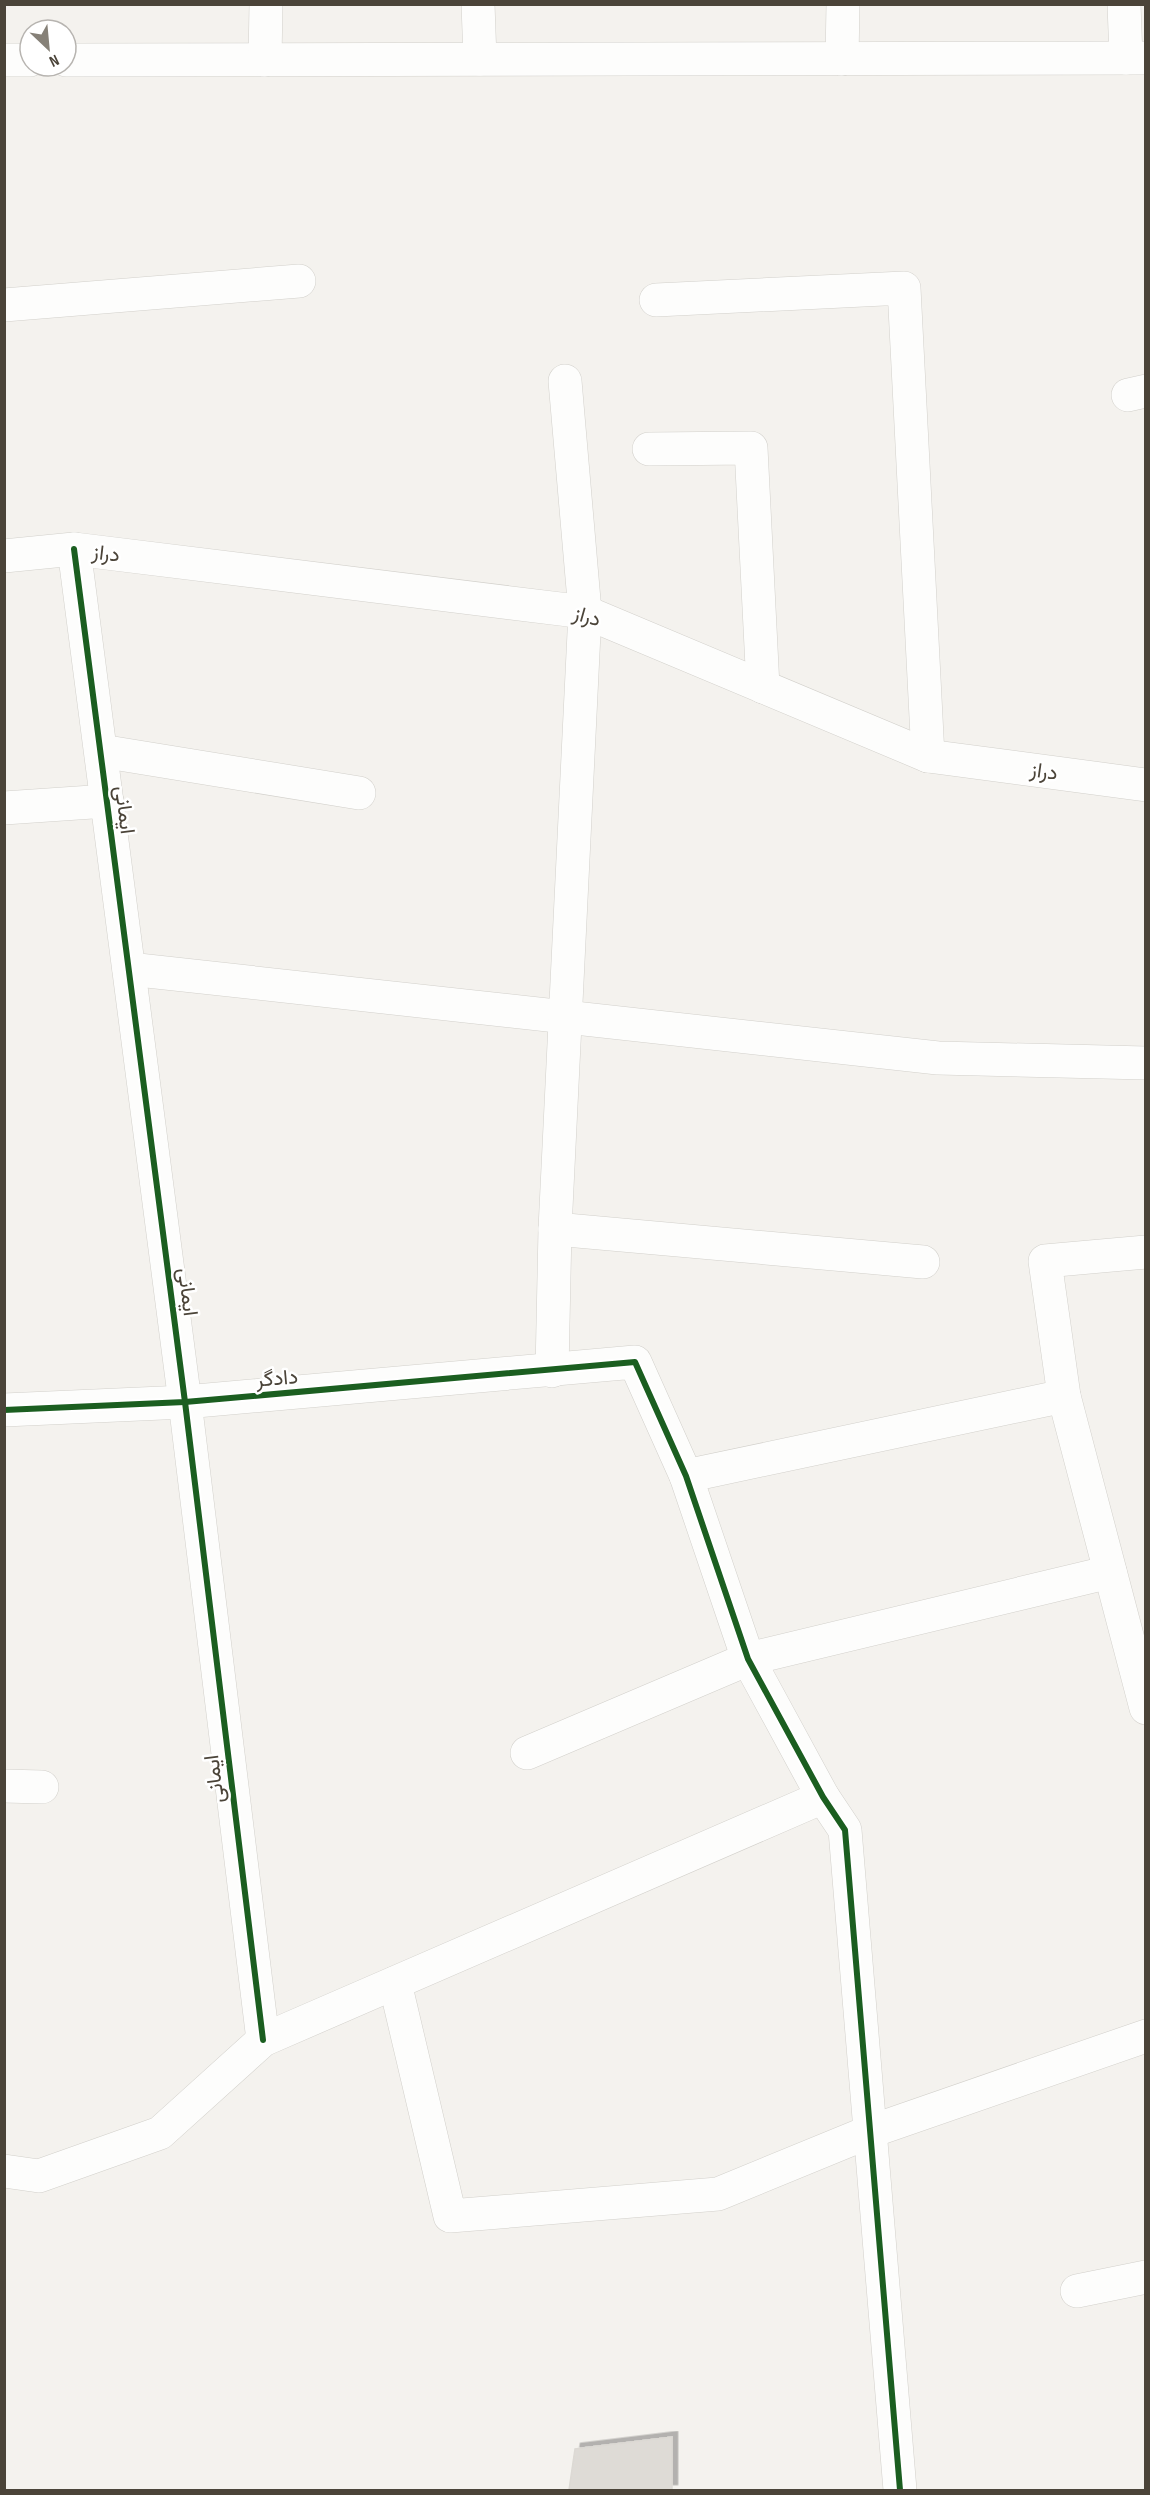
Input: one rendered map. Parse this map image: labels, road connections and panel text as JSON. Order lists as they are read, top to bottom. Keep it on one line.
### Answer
{"streets":{"street":["دراز","ایمانی","دادگر"]},"crossings":[["دراز","ایمانی"],["ایمانی","دادگر"]],"north":"bottom right"}
